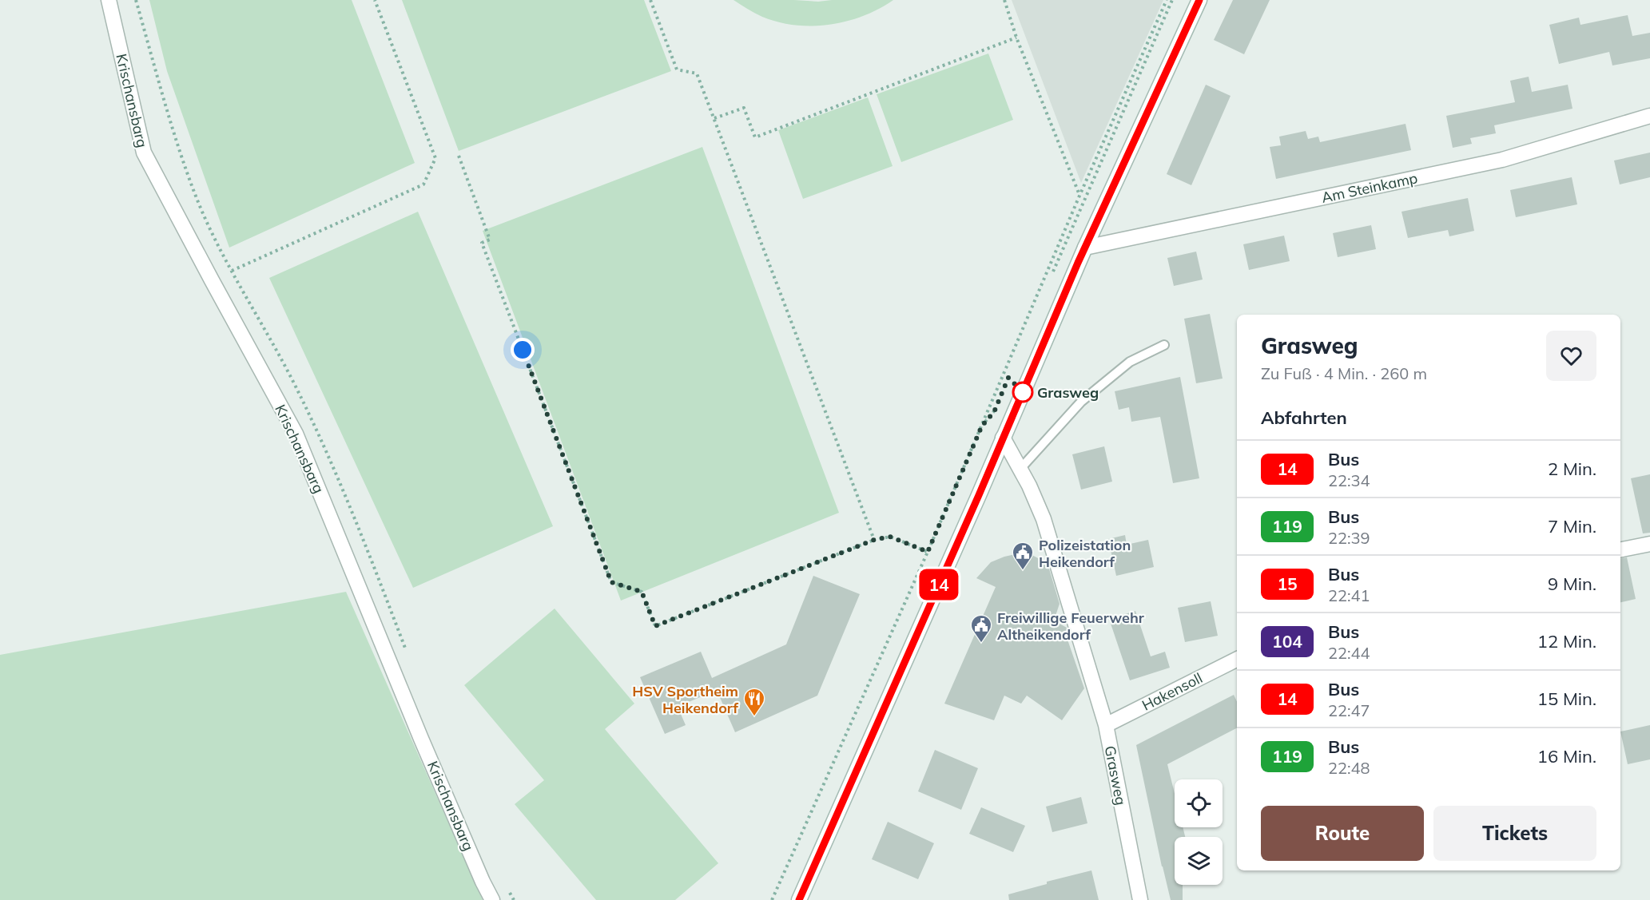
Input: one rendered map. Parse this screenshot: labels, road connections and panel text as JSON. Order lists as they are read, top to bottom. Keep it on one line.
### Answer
{"streets":{"street":["Krischansbarg","Am Steinkamp","Hakensoll","Grasweg"]},"crossings":[["Hakensoll","Grasweg"]],"places":{"other":["Grasweg"],"public building":["Polizeistation Heikendorf","Freiwillige Feuerwehr Altheikendorf"],"restaurant":["HSV Sportheim Heikendorf"]},"lines":["bus line 14"],"page":{"on_map":"14","heading":[["Grasweg","Zu Fuß · 4 Min. · 260 m"],"Abfahrten"],"list":[{"mark":"14","name":"Bus","note":"22:34","value":"2 Min."},{"mark":"119","name":"Bus","note":"22:39","value":"7 Min."},{"mark":"15","name":"Bus","note":"22:41","value":"9 Min."},{"mark":"104","name":"Bus","note":"22:44","value":"12 Min."},{"mark":"14","name":"Bus","note":"22:47","value":"15 Min."},{"mark":"119","name":"Bus","note":"22:48","value":"16 Min."}],"buttons":["Route","Tickets"]}}
